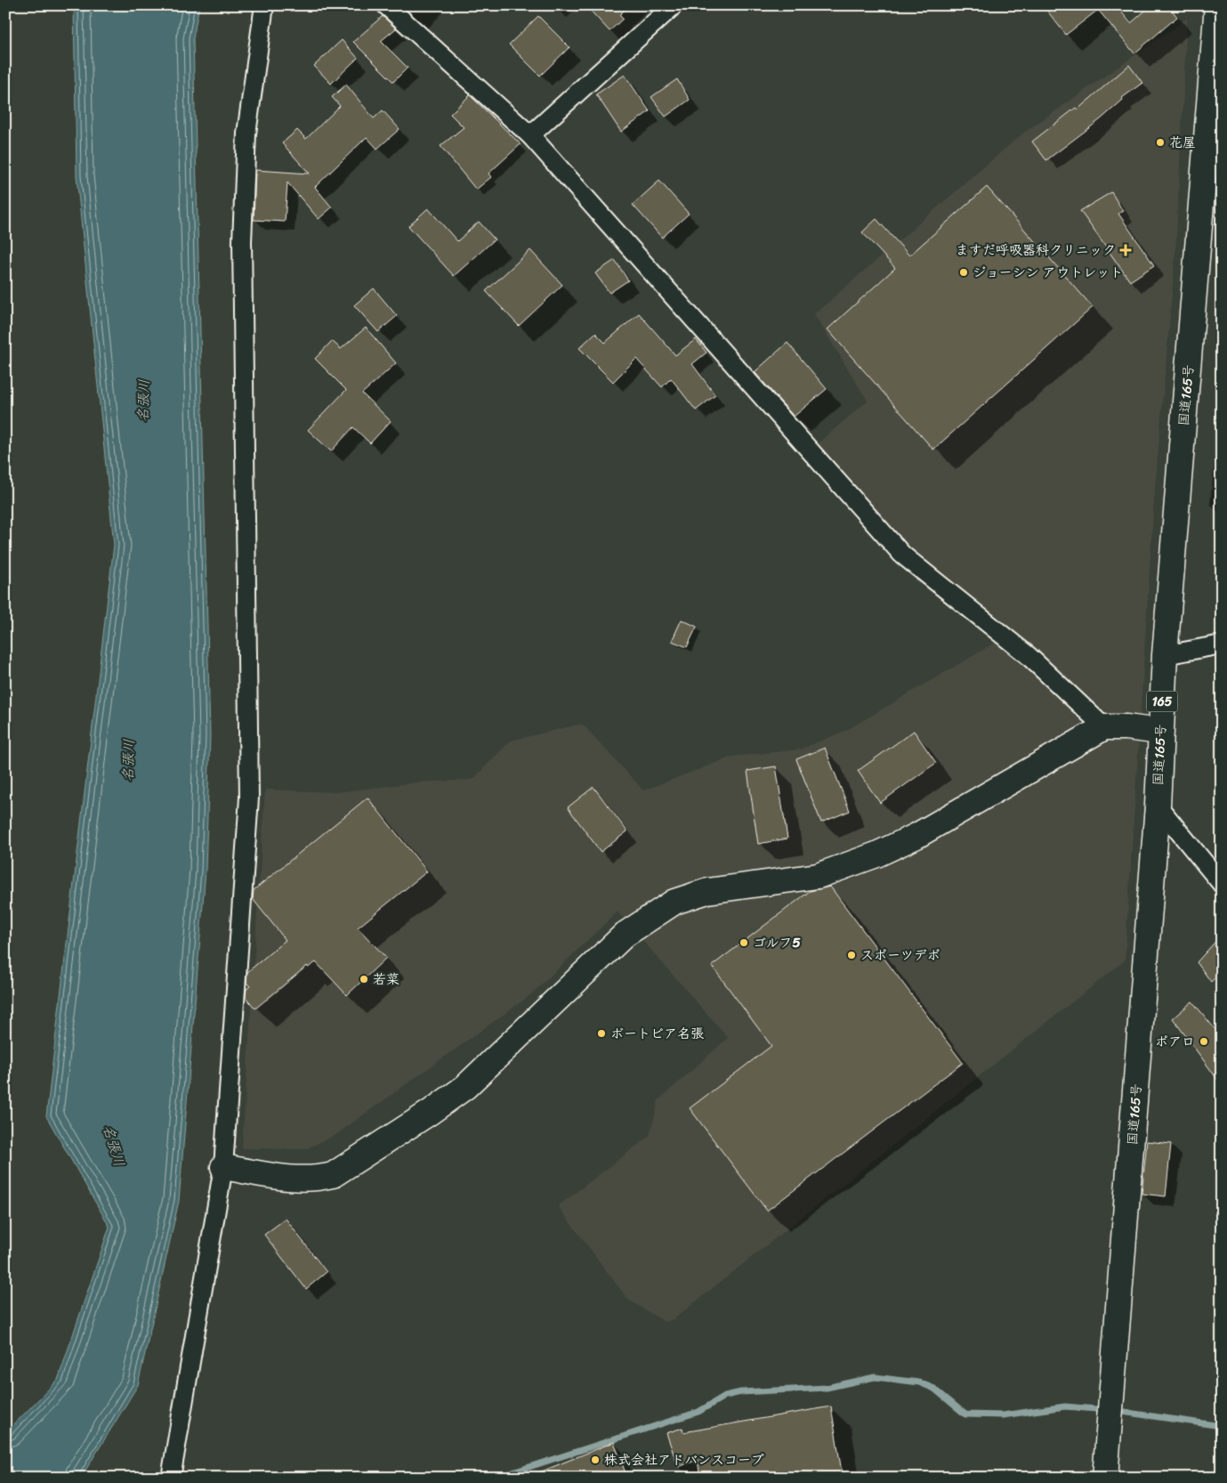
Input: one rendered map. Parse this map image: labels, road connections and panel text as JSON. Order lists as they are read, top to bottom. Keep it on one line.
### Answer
{"streets":{"main road":["国道165号","165"]},"water":["名張川"],"places":{"other":["花屋","ジョーシン アウトレット","ゴルフ5","スポーツデポ","若菜","ボートピア名張","ポアロ","株式会社アドバンスコープ"],"health":["ますだ呼吸器科クリニック"]}}
